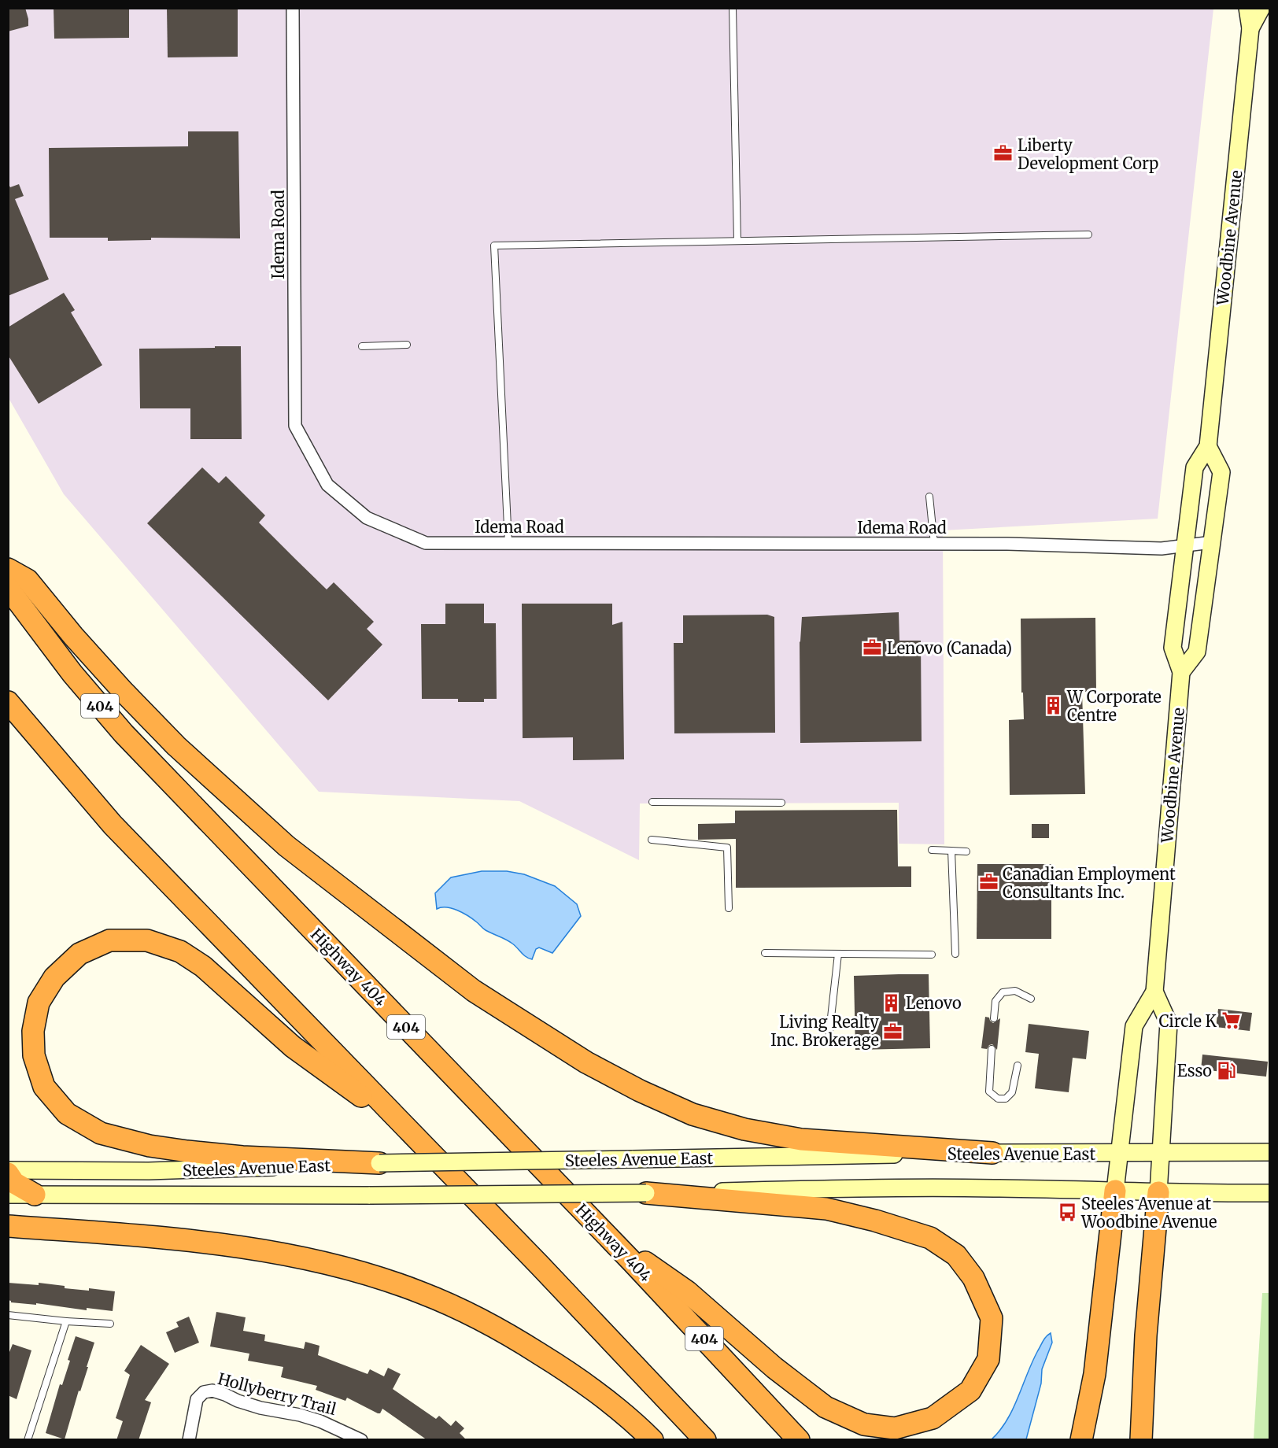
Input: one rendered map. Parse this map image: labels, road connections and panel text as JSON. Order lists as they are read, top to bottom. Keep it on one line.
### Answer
{"streets":{"highway":["404","Highway 404"],"main road":["Woodbine Avenue","Steeles Avenue East"],"street":["Idema Road","Hollyberry Trail"]},"crossings":[["Idema Road","Woodbine Avenue"],["Woodbine Avenue","Steeles Avenue East"]],"places":{"office":["Liberty Development Corp","Lenovo (Canada)","Canadian Employment Consultants Inc.","Living Realty Inc. Brokerage"],"building":["W Corporate Centre","Lenovo"],"supermarket":["Circle K"],"fuel station":["Esso"],"bus stop":["Steeles Avenue at Woodbine Avenue"]}}
